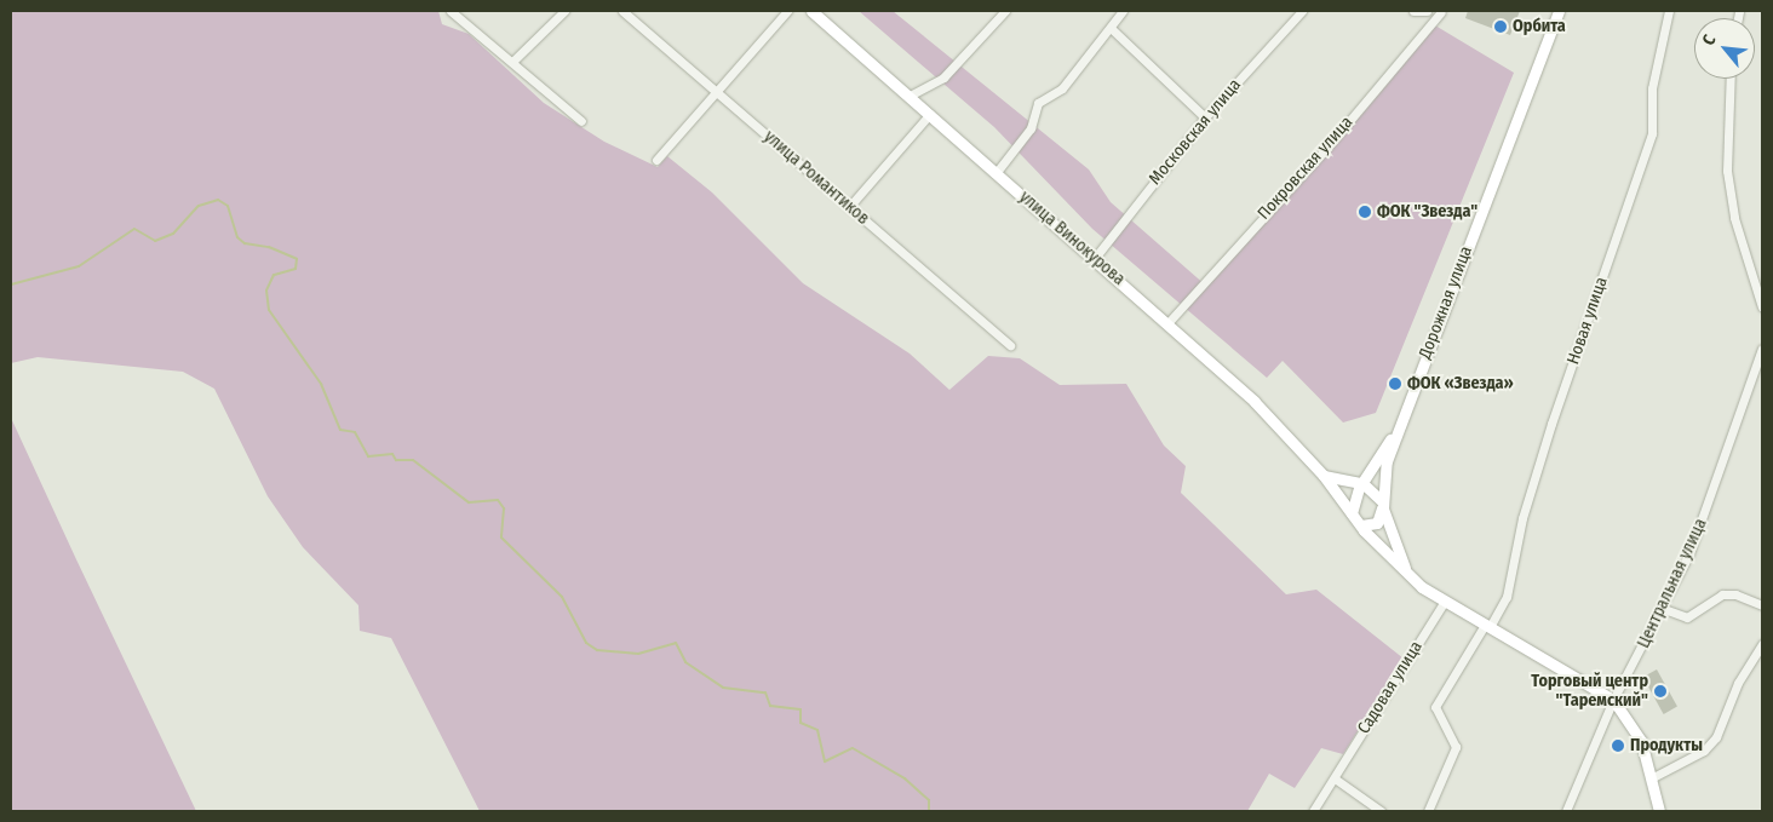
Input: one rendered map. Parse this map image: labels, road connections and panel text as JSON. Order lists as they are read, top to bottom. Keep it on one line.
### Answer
{"streets":{"main road":["улица Винокурова","Дорожная улица"],"street":["Московская улица","Покровская улица","улица Романтиков","Новая улица","Центральная улица","Садовая улица"]},"crossings":[["Московская улица","улица Винокурова"],["Покровская улица","улица Винокурова"]],"places":["Орбита","ФОК \"Звезда\"","ФОК «Звезда»","Торговый центр \"Таремский\"","Продукты"],"north":"top left"}
